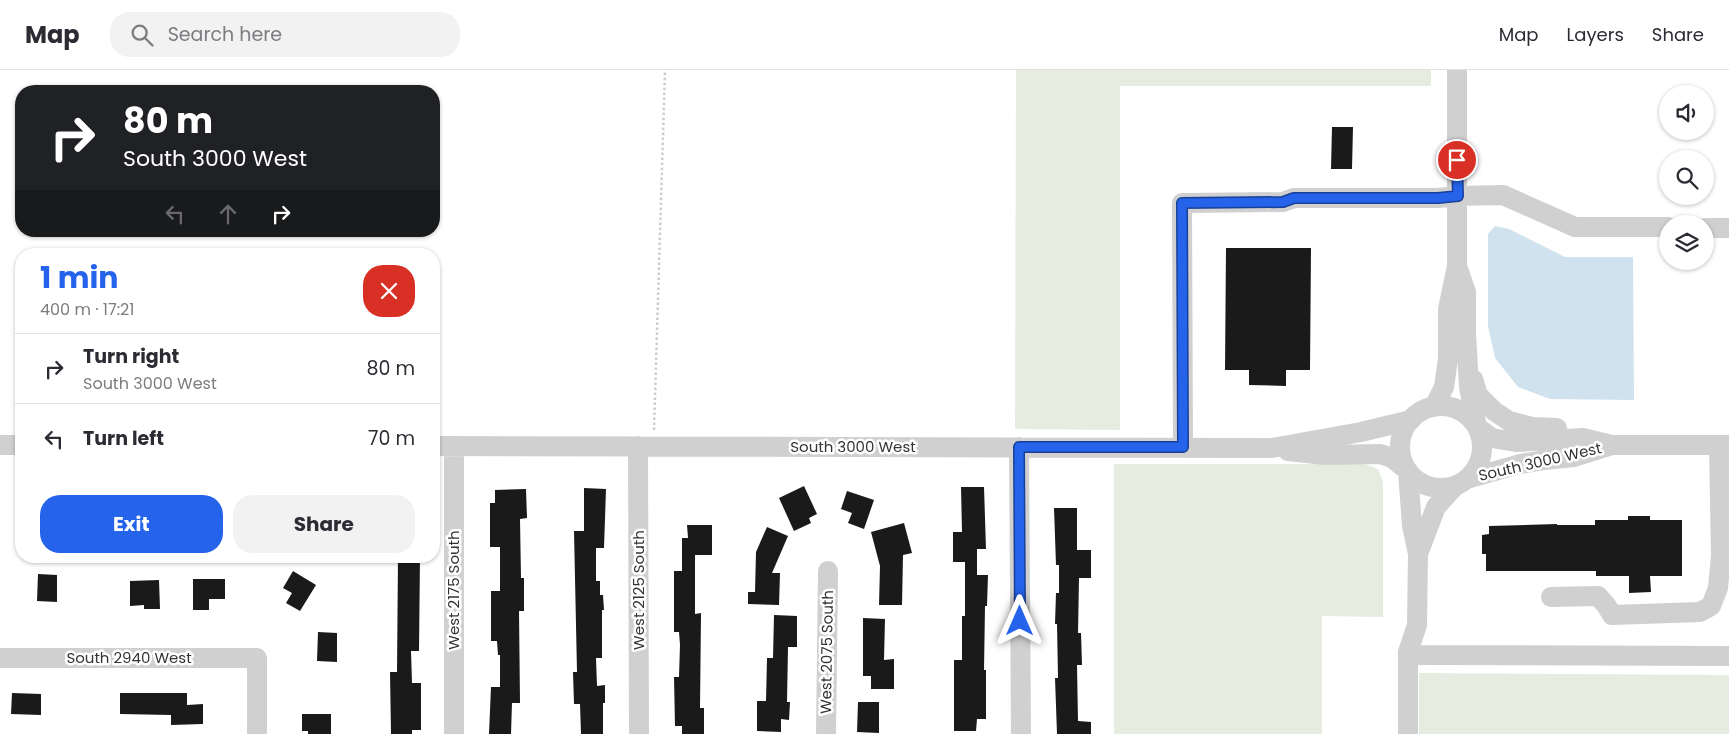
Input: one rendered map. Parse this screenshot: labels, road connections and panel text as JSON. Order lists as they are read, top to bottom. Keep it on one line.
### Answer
{"streets":{"street":["South 3000 West","West 2175 South","West 2125 South","West 2075 South","South 2940 West"]},"crossings":[["South 3000 West","West 2175 South"],["South 3000 West","West 2125 South"]],"page":{"header":"Map","search":"Search here","nav":["Map","Layers","Share"],"turn":["80 m","South 3000 West"],"heading":["1 min","400 m · 17:21"],"list":[{"name":"Turn right","note":"South 3000 West","value":"80 m"},{"name":"Turn left","value":"70 m"}],"buttons":["Exit","Share"]}}
